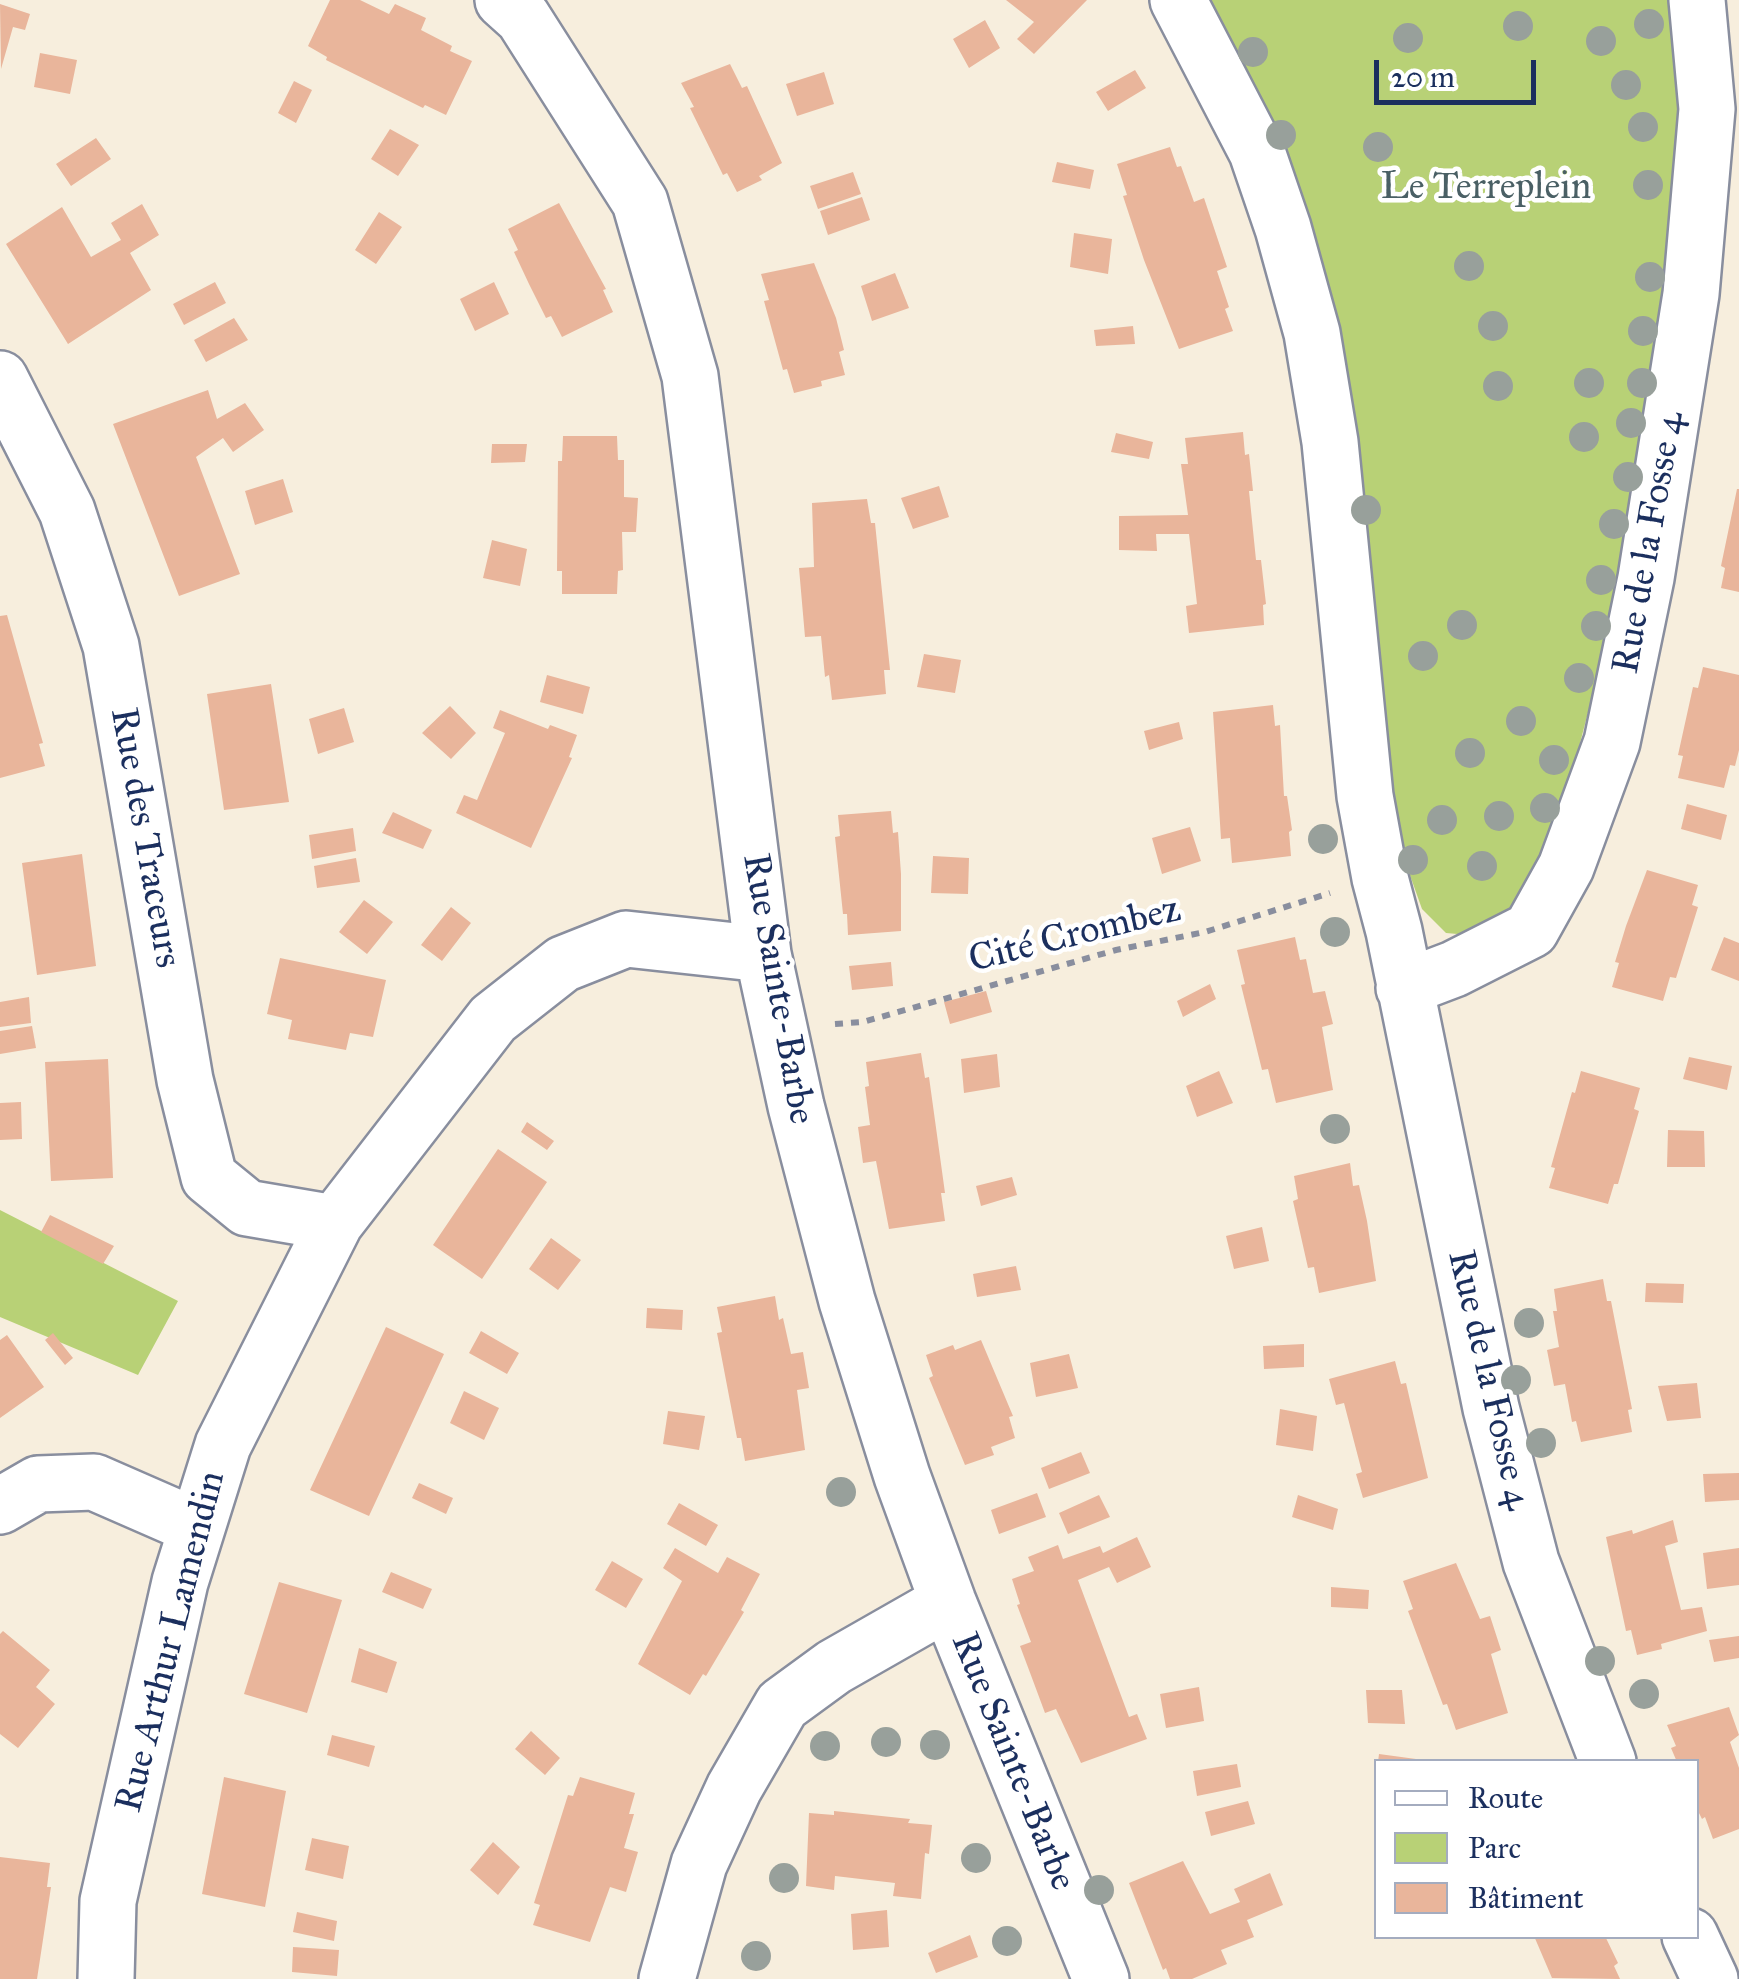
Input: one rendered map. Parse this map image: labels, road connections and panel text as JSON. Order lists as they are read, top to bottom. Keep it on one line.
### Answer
{"streets":{"street":["Rue de la Fosse 4","Rue des Traceurs","Rue Sainte-Barbe","Rue Arthur Lamendin"],"path":["Cité Crombez"]},"crossings":[["Rue de la Fosse 4","Cité Crombez"],["Rue des Traceurs","Rue Arthur Lamendin"],["Cité Crombez","Rue Sainte-Barbe"],["Rue Sainte-Barbe","Rue Arthur Lamendin"]],"parks":["Le Terreplein"],"legend":["Route","Parc","Bâtiment"],"scale_bar":"20 m"}
